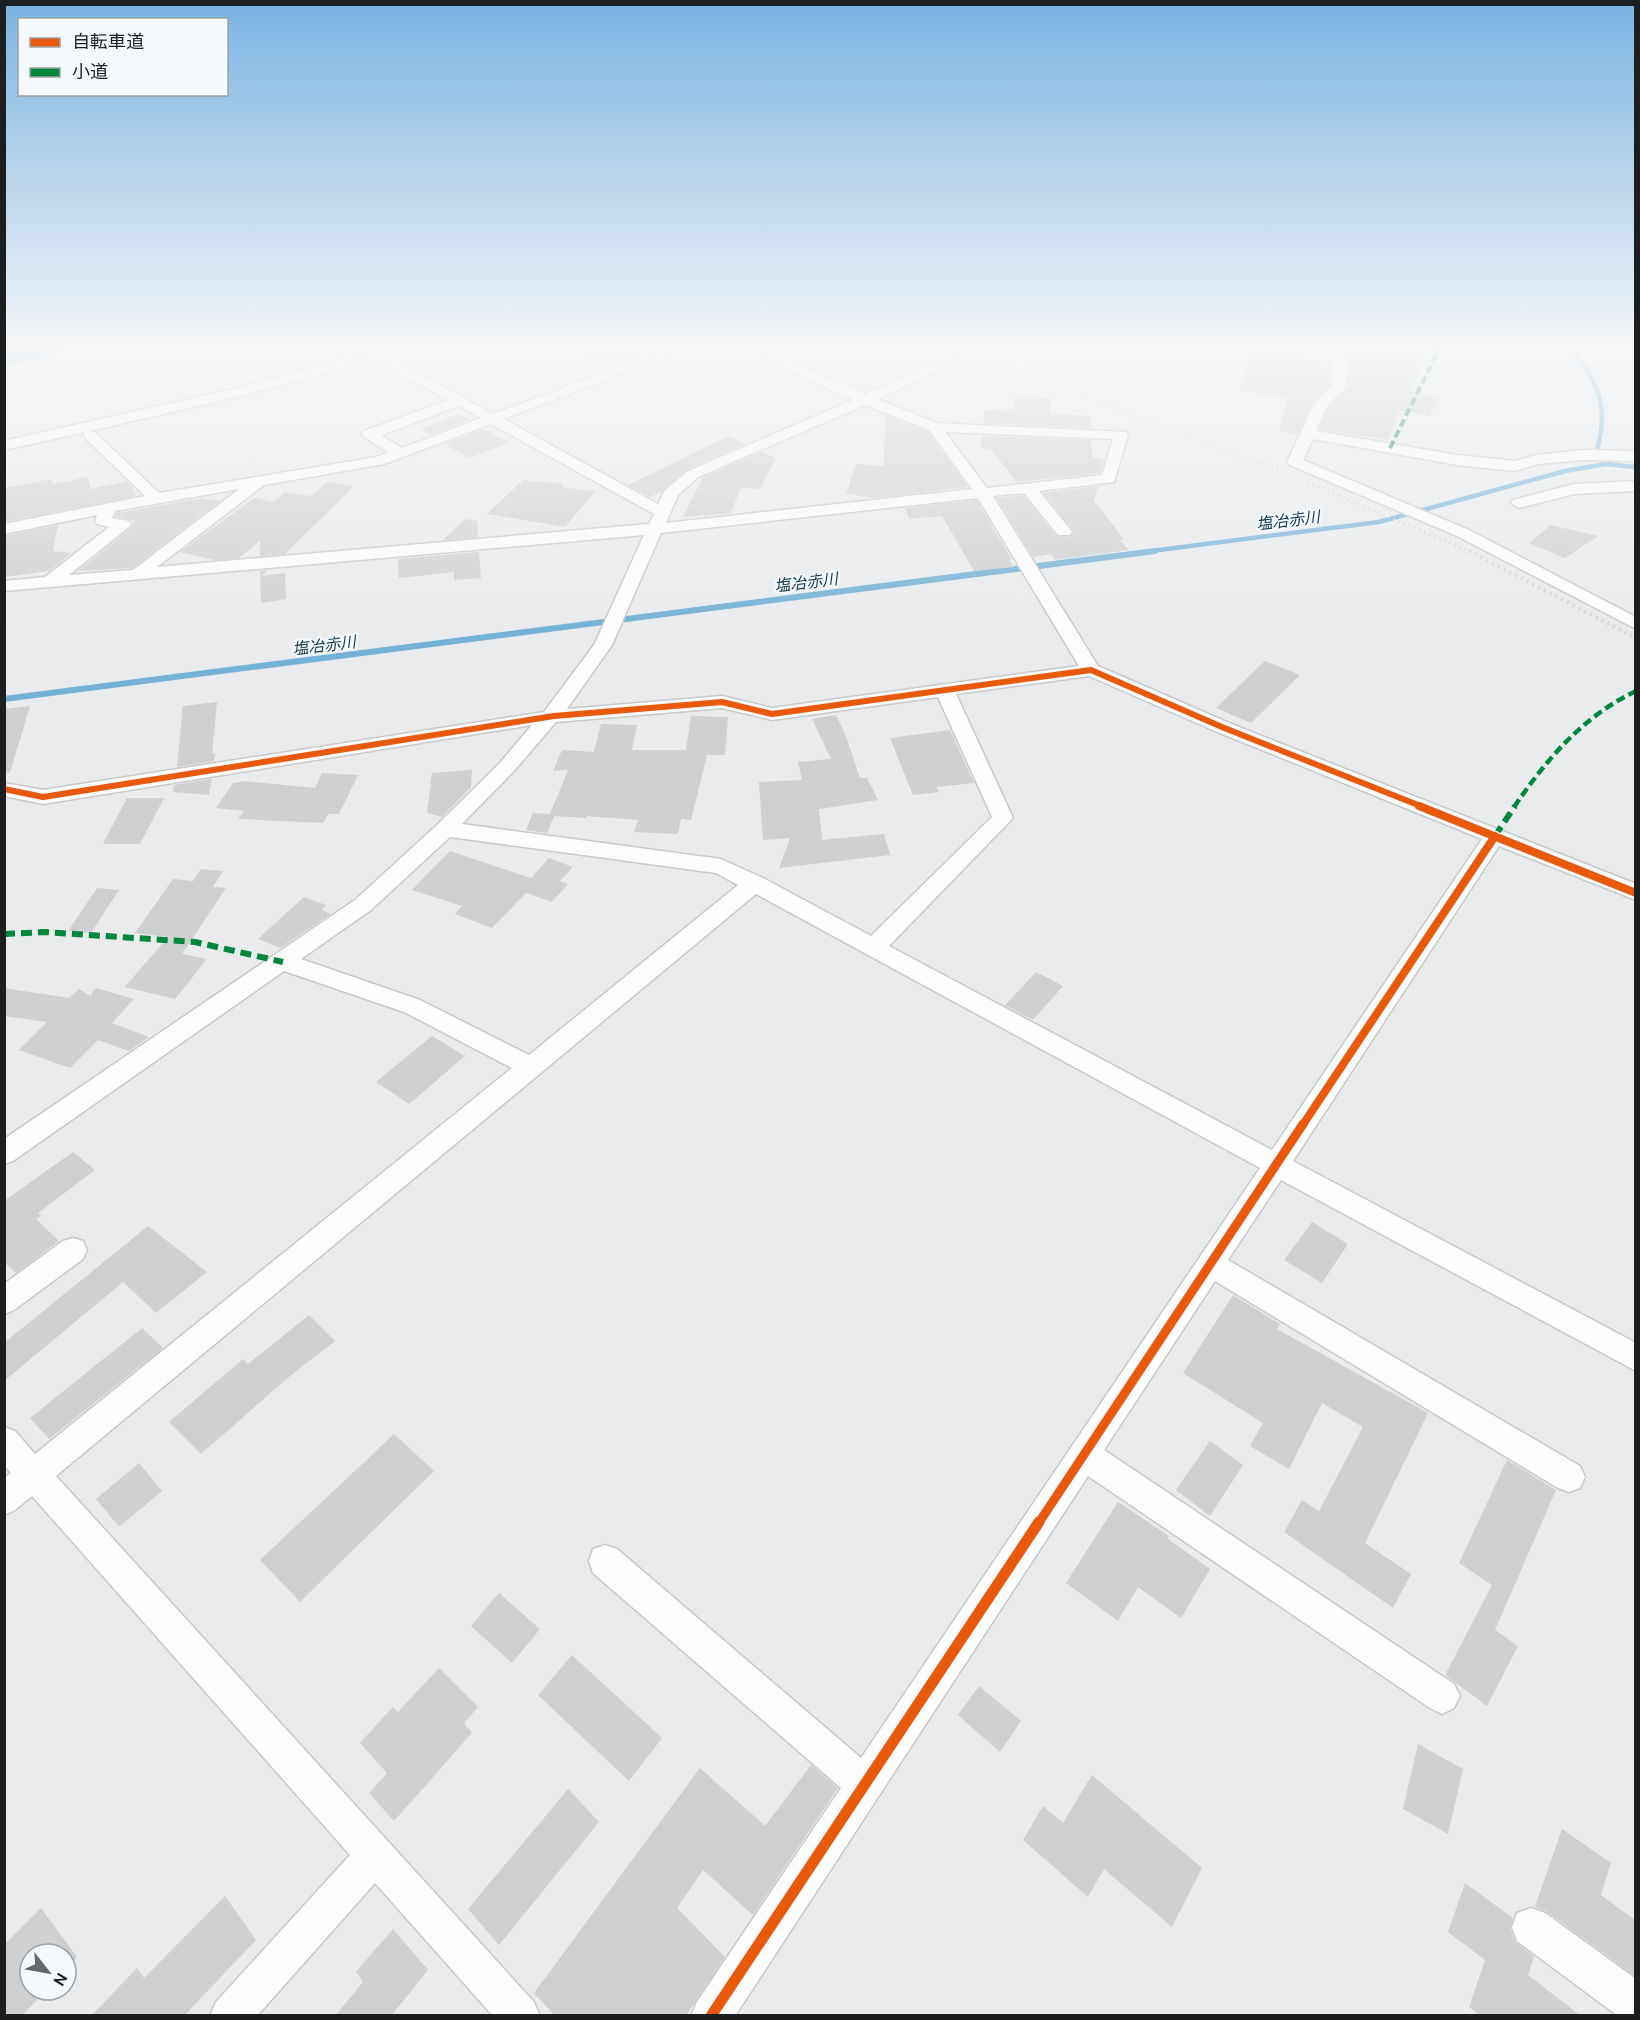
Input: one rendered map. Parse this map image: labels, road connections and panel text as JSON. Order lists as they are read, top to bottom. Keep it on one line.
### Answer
{"water":["塩冶赤川"],"legend":["自転車道","小道"],"north":"bottom right"}
